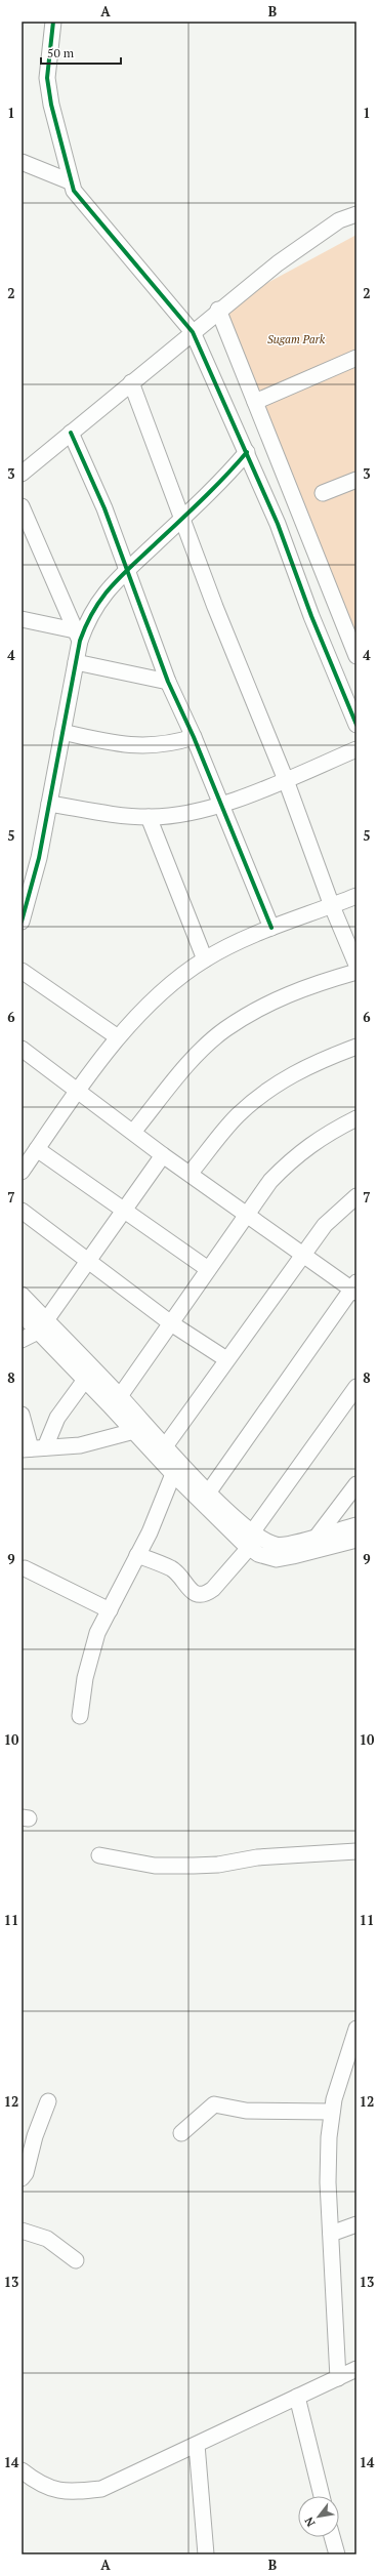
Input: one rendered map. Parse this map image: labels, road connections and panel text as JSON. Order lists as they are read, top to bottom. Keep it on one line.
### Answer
{"parks":["Sugam Park"],"scale_bar":"50 m","north":"bottom left","grid":{"columns":["A","B"],"rows":["1","2","3","4","5","6","7","8","9","10","11","12","13","14"]}}
